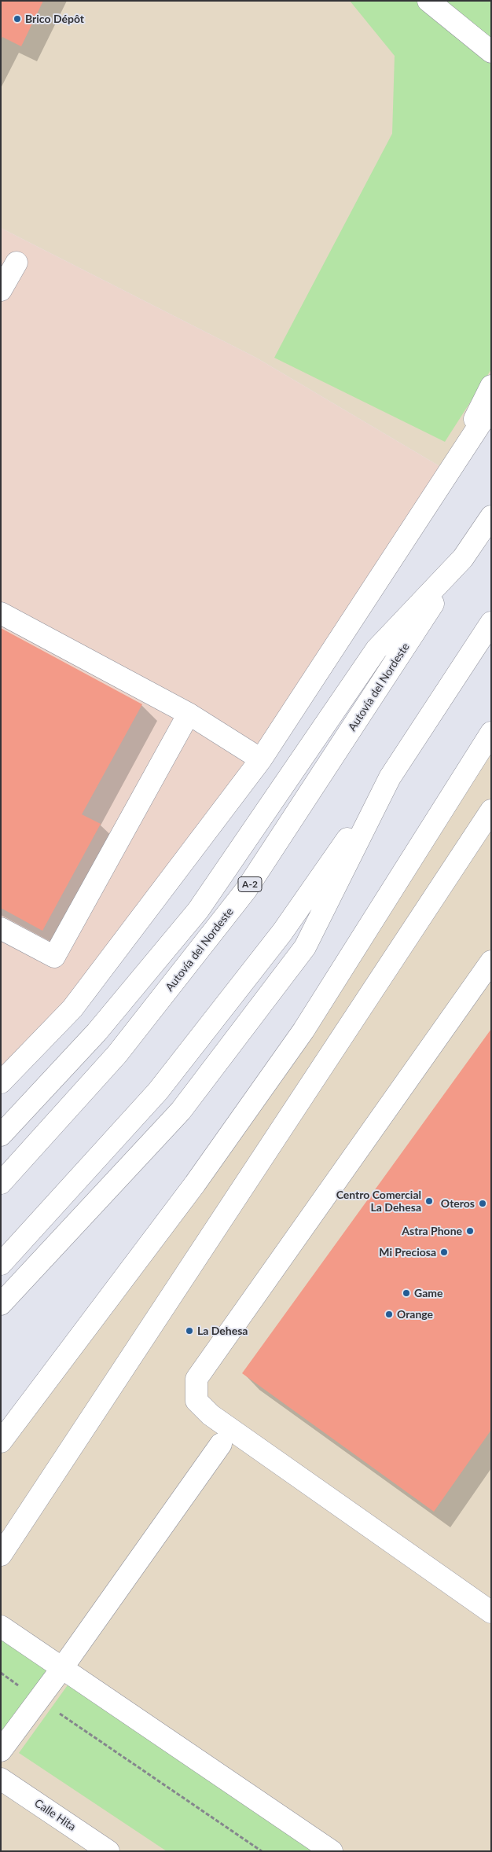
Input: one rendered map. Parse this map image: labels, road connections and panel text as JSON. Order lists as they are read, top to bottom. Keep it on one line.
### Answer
{"streets":{"main road":["Autovía del Nordeste","A-2","Calle Hita"]},"crossings":[["Autovía del Nordeste","A-2"]],"places":["Brico Dépôt","Centro Comercial La Dehesa","Oteros","Astra Phone","Mi Preciosa","Game","Orange","La Dehesa"]}
